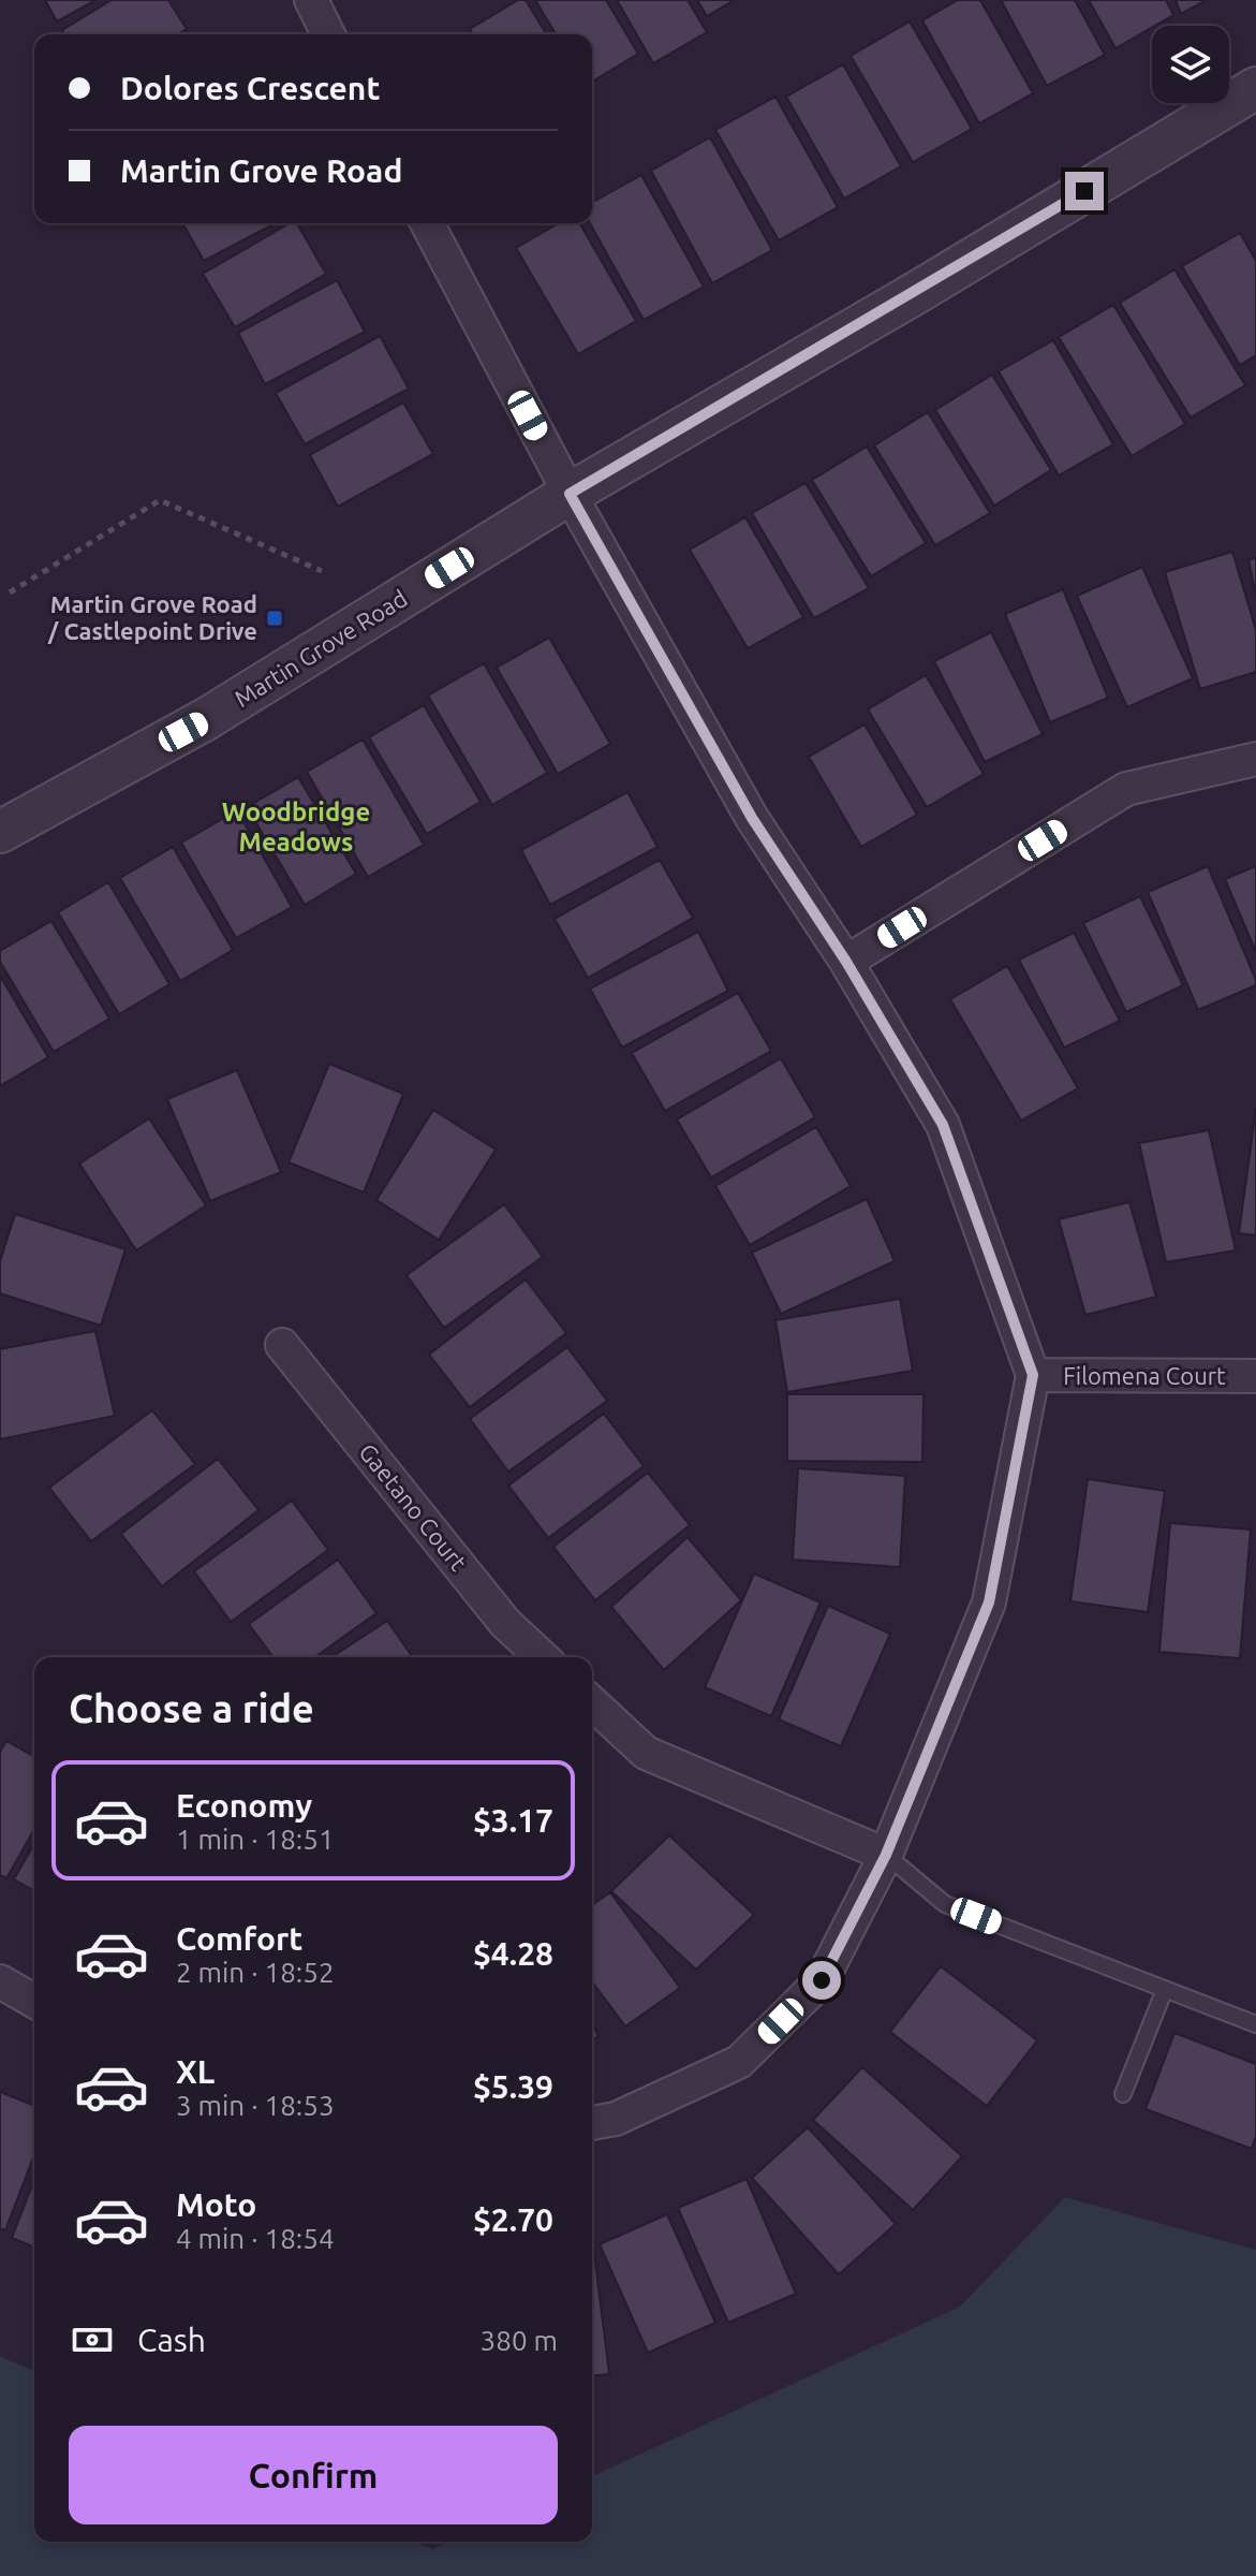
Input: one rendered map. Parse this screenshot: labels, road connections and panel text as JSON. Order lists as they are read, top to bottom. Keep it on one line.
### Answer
{"streets":{"street":["Martin Grove Road","Filomena Court","Gaetano Court"]},"districts":["Woodbridge Meadows"],"places":{"transit":["Martin Grove Road / Castlepoint Drive"]},"page":{"banner":["Dolores Crescent","Martin Grove Road"],"heading":"Choose a ride","list":[{"name":"Economy","note":"1 min · 18:51","value":"$3.17"},{"name":"Comfort","note":"2 min · 18:52","value":"$4.28"},{"name":"XL","note":"3 min · 18:53","value":"$5.39"},{"name":"Moto","note":"4 min · 18:54","value":"$2.70"}],"pay":["Cash","380 m"],"buttons":"Confirm"}}
